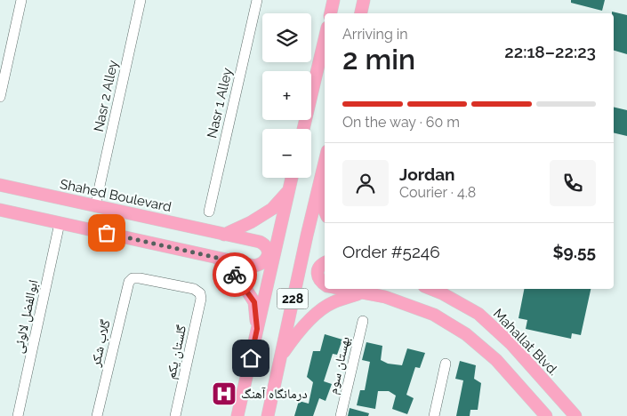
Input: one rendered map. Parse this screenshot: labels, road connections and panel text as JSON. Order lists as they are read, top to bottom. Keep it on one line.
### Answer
{"streets":{"main road":["Shahed Boulevard","228","Mahallat Blvd."],"street":["Nasr 2 Alley","Nasr 1 Alley","ابوالفضل لالوئی","گلاب شکر","گلستان یکم","بهستان سوم"]},"crossings":[["گلاب شکر","گلستان یکم"]],"places":{"hospital":["درمانگاه آهنگ"]},"page":{"map_buttons":["+","−"],"heading":["2 min","Arriving in","22:18–22:23"],"panel":["Jordan","Courier · 4.8","Order #5246","$9.55"],"bar":"On the way · 60 m"}}
